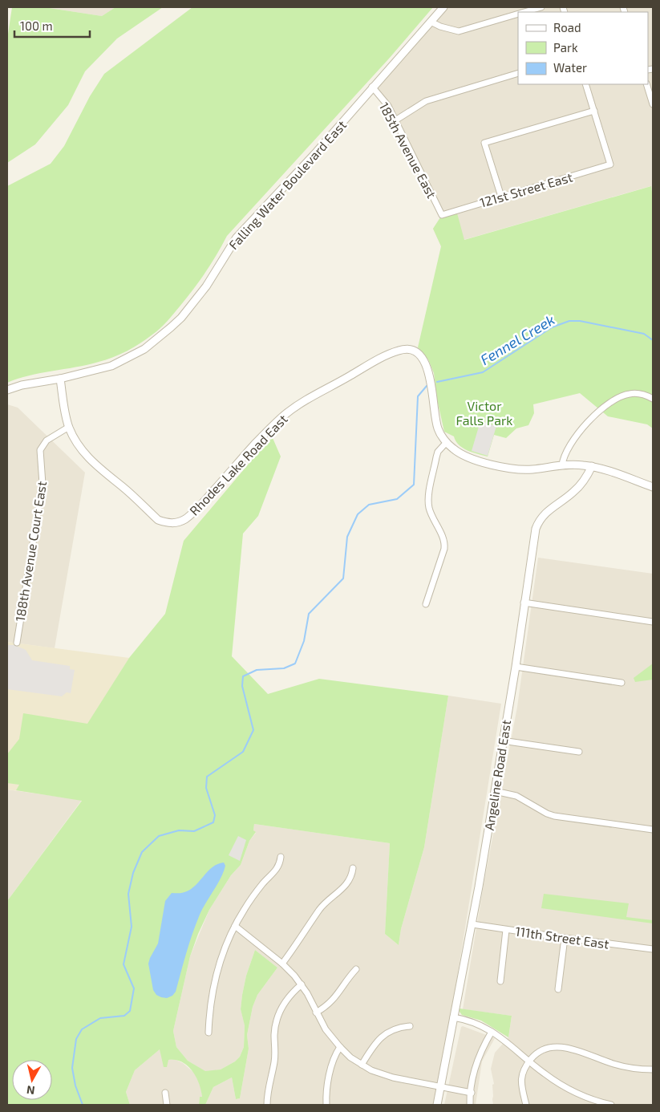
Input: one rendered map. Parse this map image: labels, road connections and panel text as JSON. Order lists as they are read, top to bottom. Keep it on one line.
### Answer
{"streets":{"street":["185th Avenue East","Falling Water Boulevard East","121st Street East","Rhodes Lake Road East","188th Avenue Court East","Angeline Road East","111th Street East"]},"crossings":[["185th Avenue East","Falling Water Boulevard East"],["185th Avenue East","121st Street East"],["Falling Water Boulevard East","Rhodes Lake Road East"],["Rhodes Lake Road East","188th Avenue Court East"],["Rhodes Lake Road East","Angeline Road East"],["Angeline Road East","111th Street East"]],"water":["Fennel Creek"],"parks":["Victor Falls Park"],"legend":["Road","Park","Water"],"scale_bar":"100 m","north":"bottom"}
